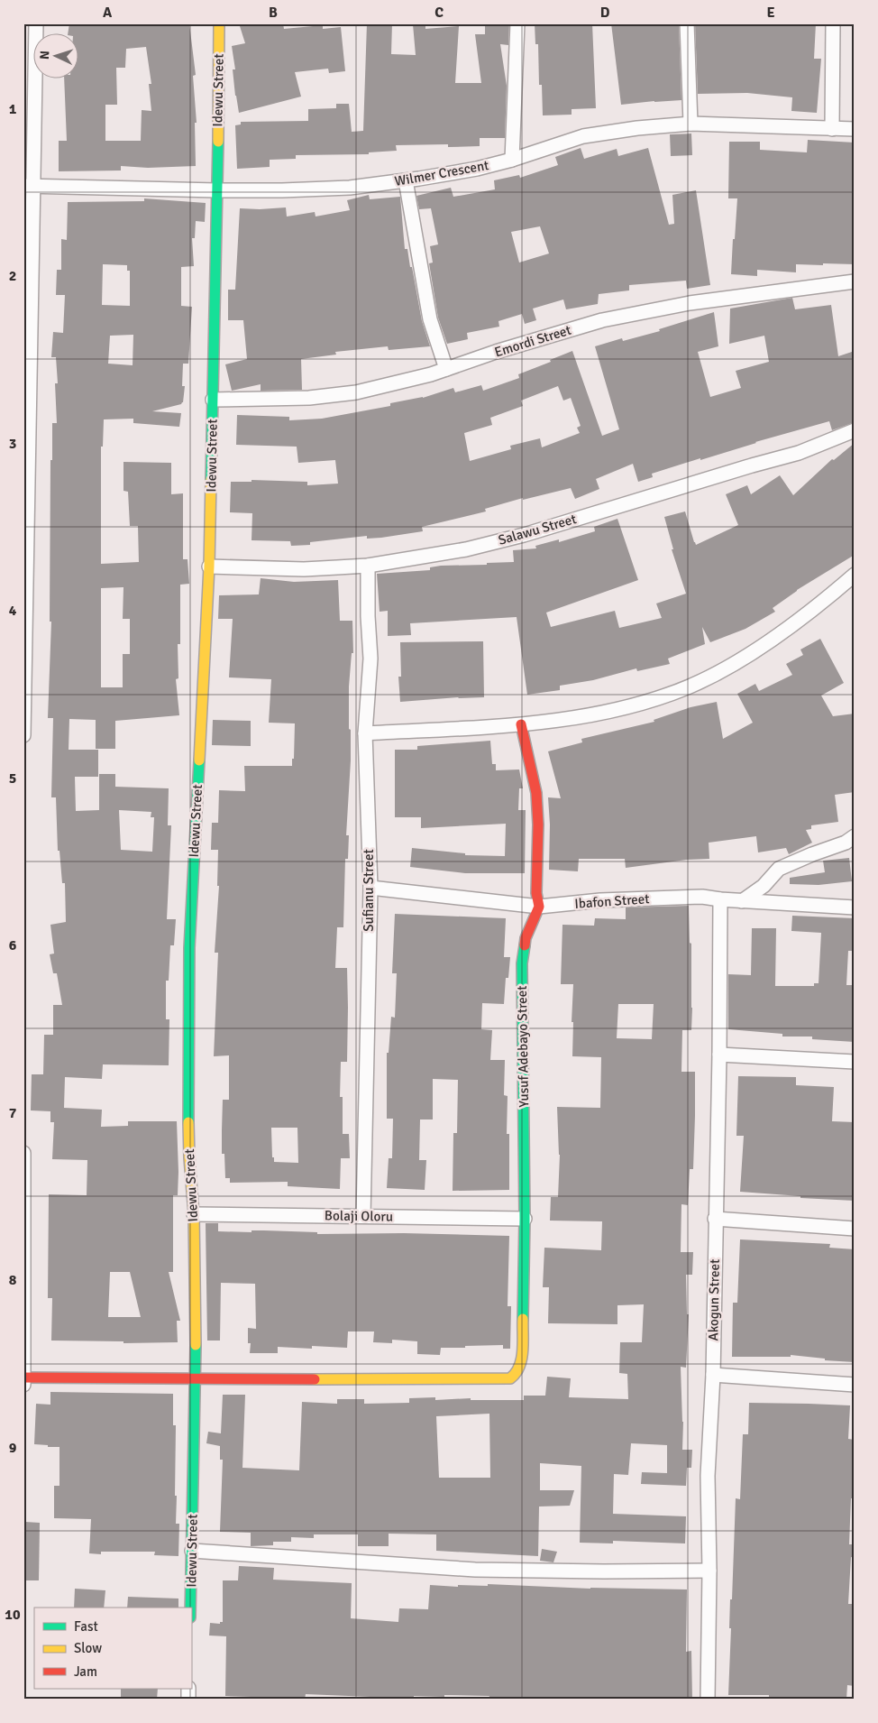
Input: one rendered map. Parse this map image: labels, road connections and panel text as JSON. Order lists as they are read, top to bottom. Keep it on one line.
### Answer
{"streets":{"street":["Idewu Street","Wilmer Crescent","Emordi Street","Salawu Street","Sufianu Street","Ibafon Street","Yusuf Adebayo Street","Bolaji Oloru","Akogun Street"]},"crossings":[["Idewu Street","Wilmer Crescent"],["Idewu Street","Emordi Street"],["Idewu Street","Salawu Street"],["Idewu Street","Yusuf Adebayo Street"],["Idewu Street","Bolaji Oloru"],["Salawu Street","Sufianu Street"],["Sufianu Street","Ibafon Street"],["Sufianu Street","Bolaji Oloru"],["Ibafon Street","Yusuf Adebayo Street"],["Ibafon Street","Akogun Street"],["Yusuf Adebayo Street","Bolaji Oloru"]],"legend":["Fast","Slow","Jam"],"north":"left","grid":{"columns":["A","B","C","D","E"],"rows":["1","2","3","4","5","6","7","8","9","10"]}}
